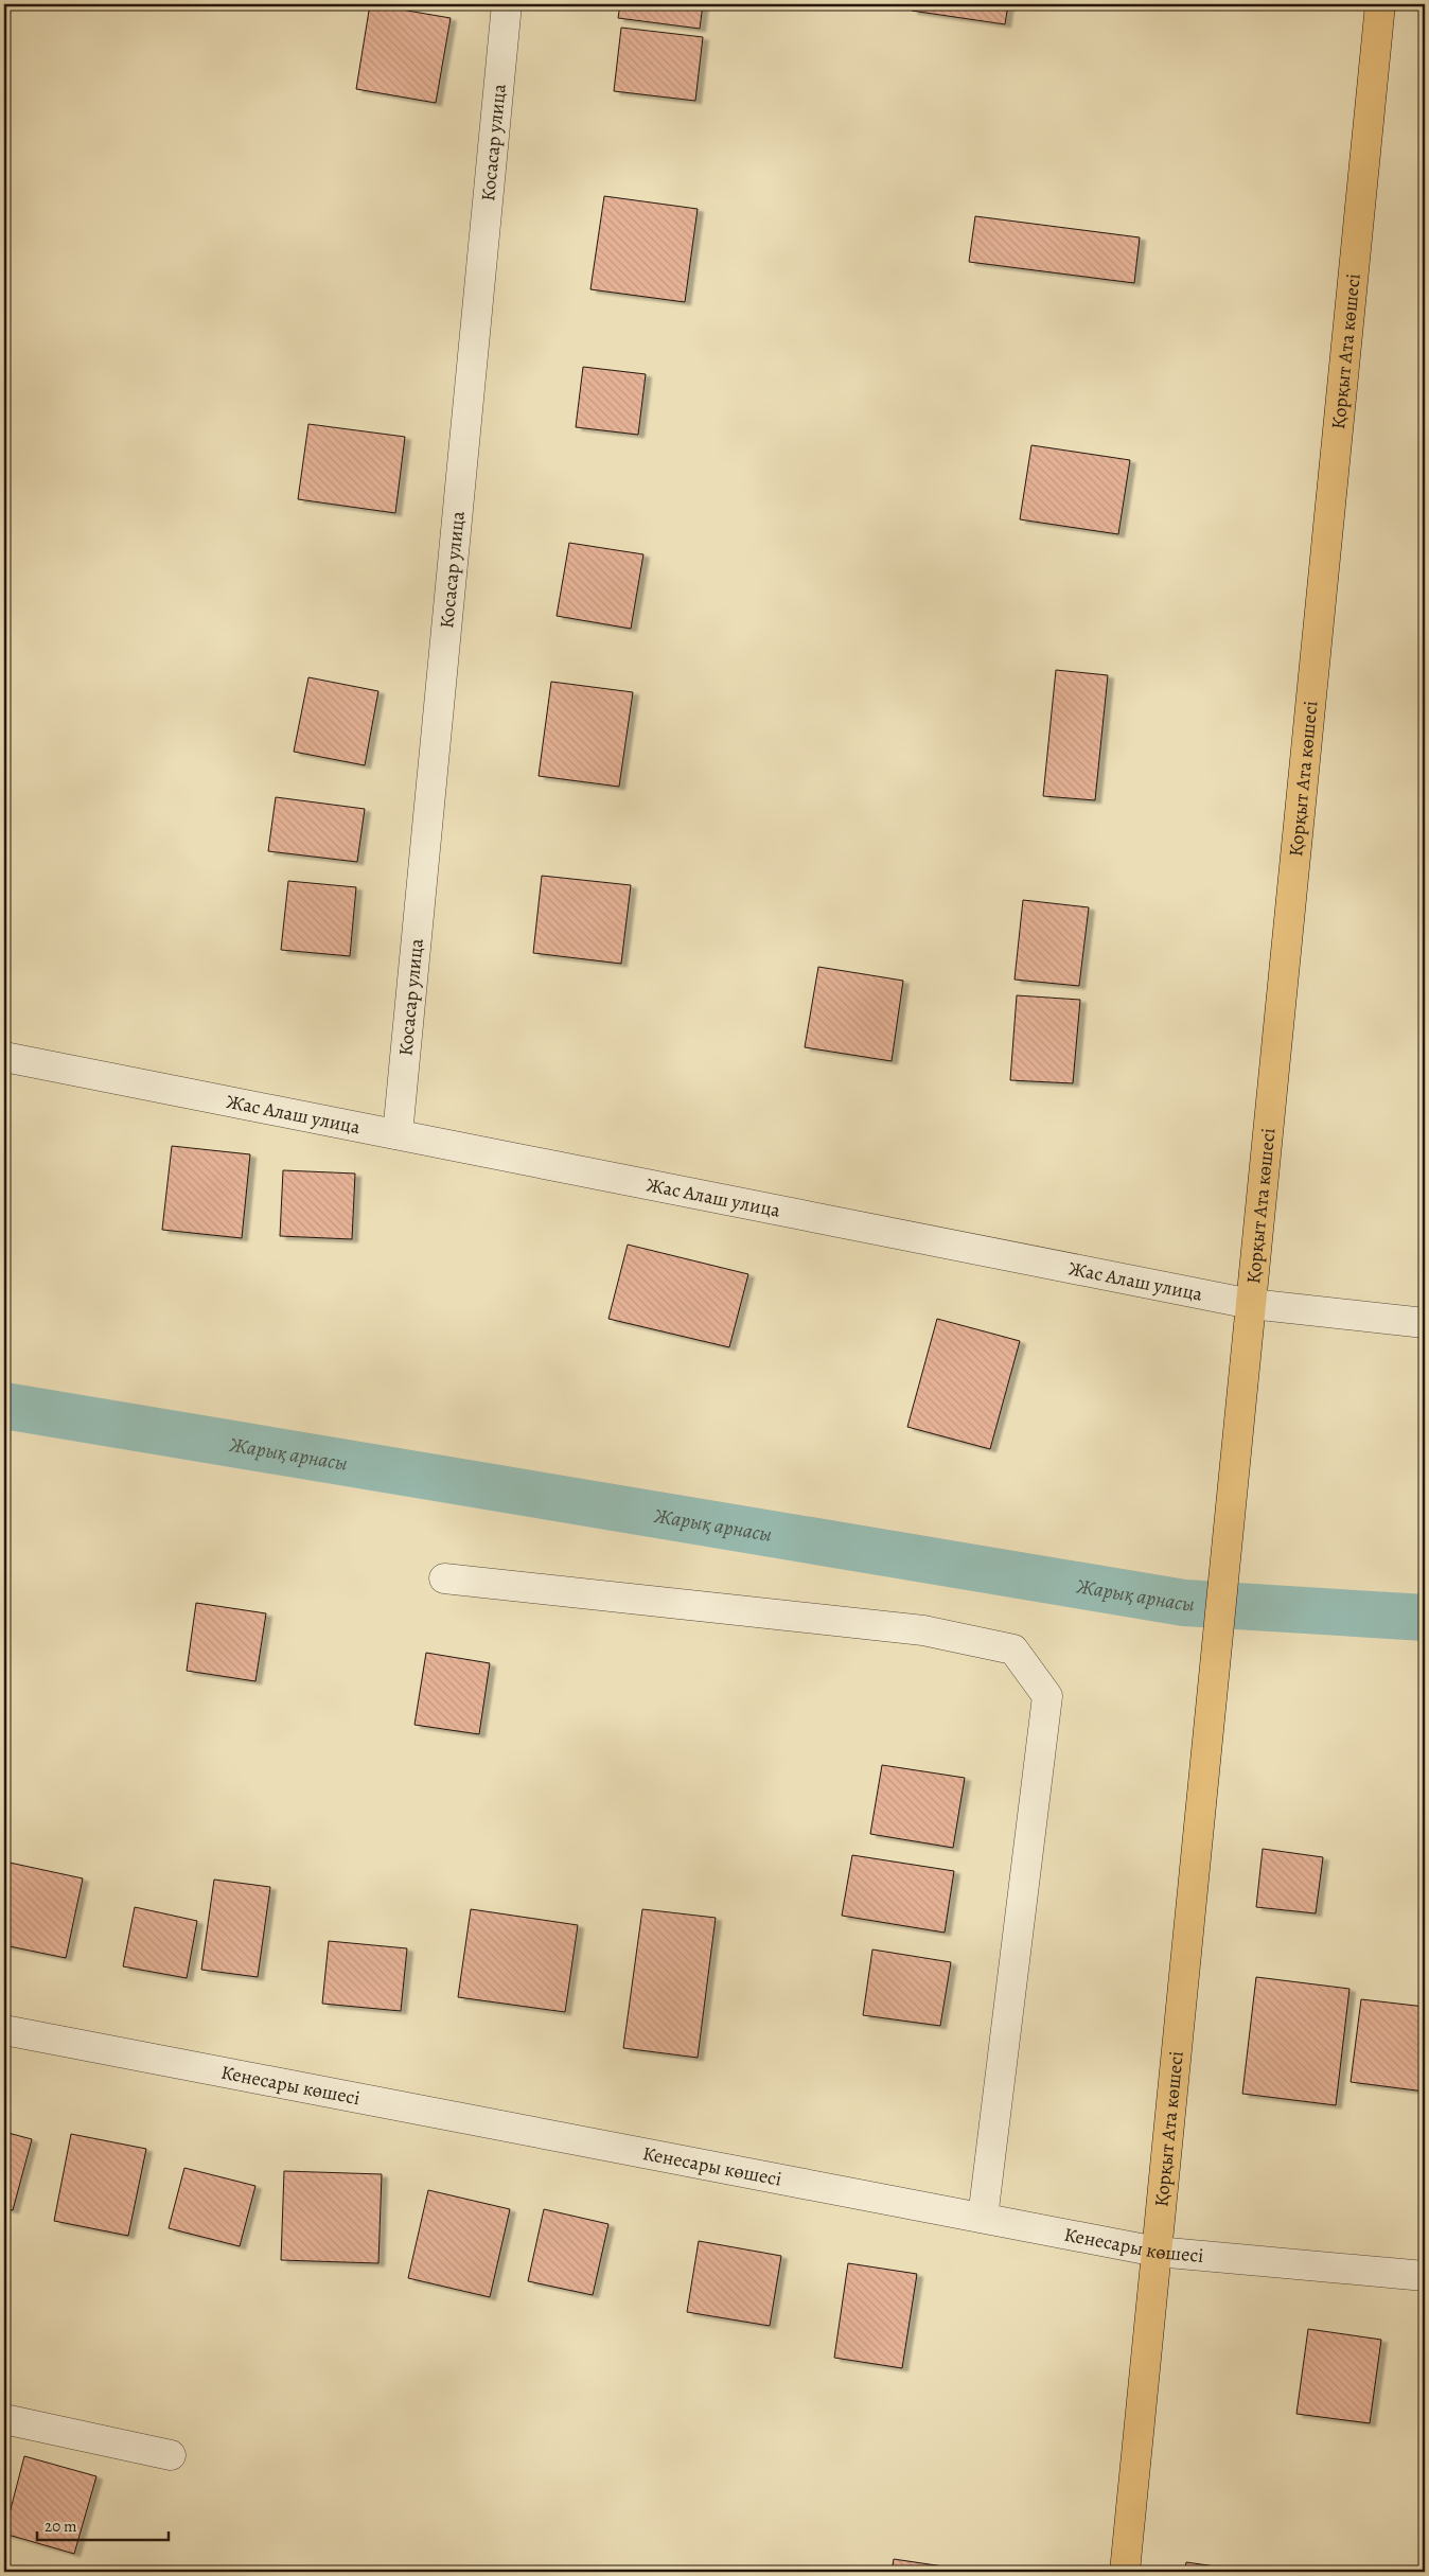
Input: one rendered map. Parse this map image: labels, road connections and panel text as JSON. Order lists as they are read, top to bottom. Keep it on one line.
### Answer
{"streets":{"main road":["Қорқыт Ата көшесі"],"street":["Косасар улица","Жас Алаш улица","Кенесары көшесі"]},"crossings":[["Косасар улица","Жас Алаш улица"],["Қорқыт Ата көшесі","Жас Алаш улица"],["Қорқыт Ата көшесі","Кенесары көшесі"]],"water":["Жарық арнасы"],"scale_bar":"20 m"}
